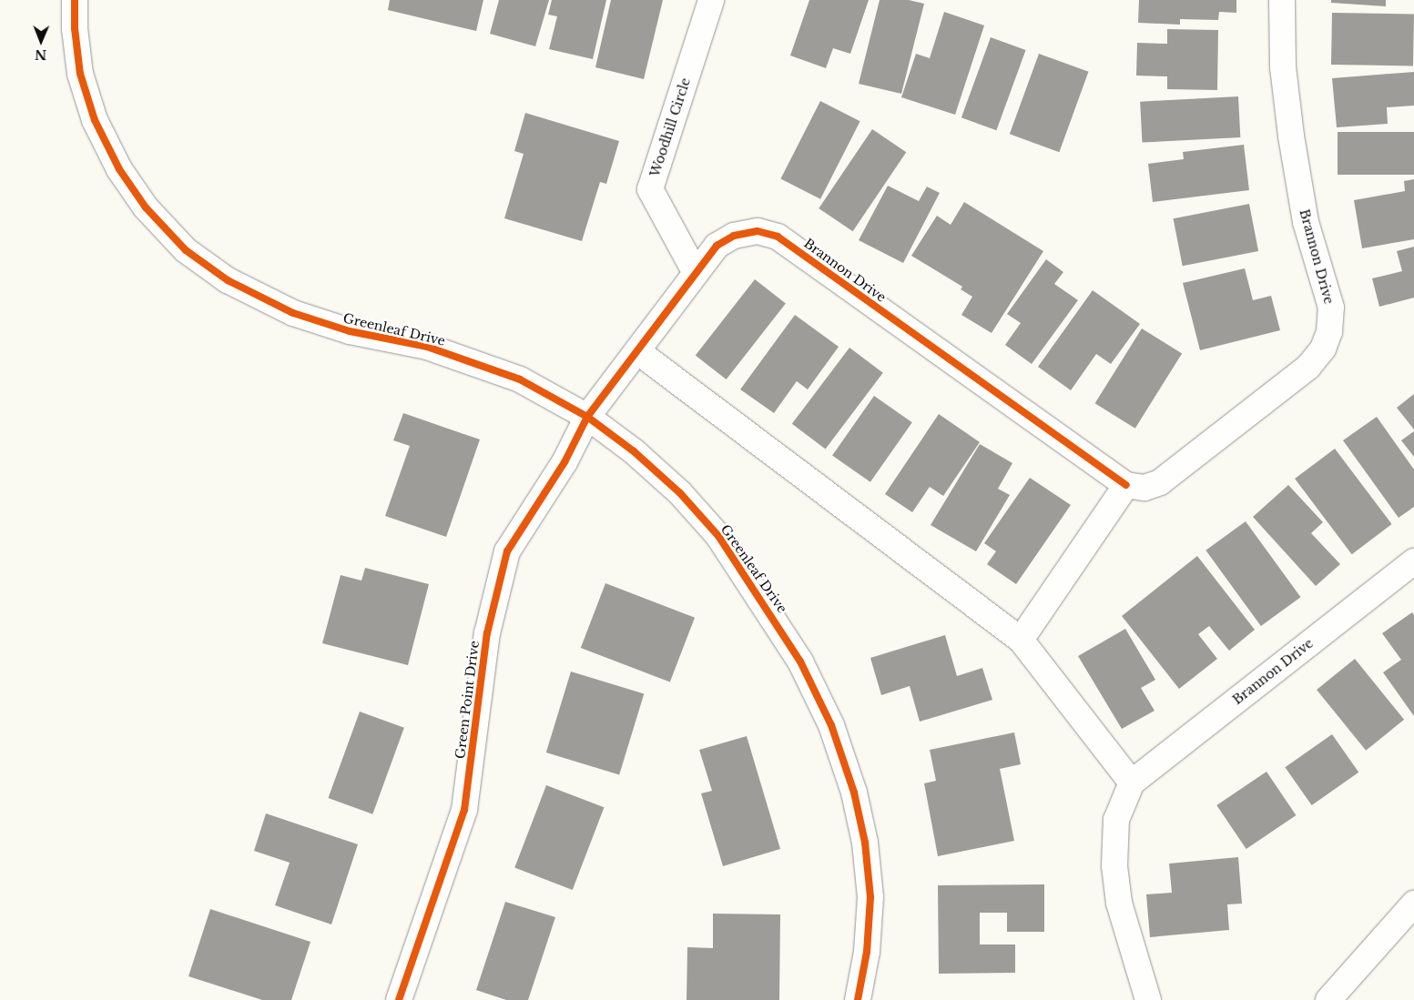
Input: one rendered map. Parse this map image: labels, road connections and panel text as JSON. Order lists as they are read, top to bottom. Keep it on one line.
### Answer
{"streets":{"street":["Woodhill Circle","Brannon Drive","Greenleaf Drive","Green Point Drive"]},"crossings":[["Woodhill Circle","Brannon Drive"],["Brannon Drive","Greenleaf Drive"],["Brannon Drive","Green Point Drive"],["Greenleaf Drive","Green Point Drive"]],"north":"bottom"}
